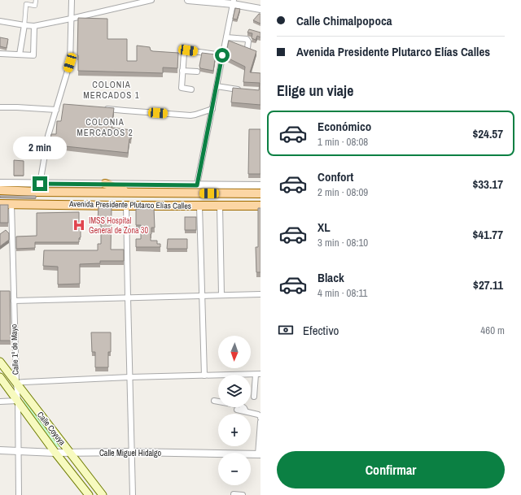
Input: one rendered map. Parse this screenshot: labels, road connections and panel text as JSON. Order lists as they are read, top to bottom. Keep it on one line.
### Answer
{"streets":{"main road":["Avenida Presidente Plutarco Elías Calles","Calle Coyuya"],"street":["Calle 1º de Mayo","Calle Miguel Hidalgo"]},"crossings":[["Avenida Presidente Plutarco Elías Calles","Calle 1º de Mayo"],["Calle 1º de Mayo","Calle Coyuya"],["Calle 1º de Mayo","Calle Miguel Hidalgo"],["Calle Coyuya","Calle Miguel Hidalgo"]],"districts":["COLONIA MERCADOS 1","COLONIA MERCADOS 2"],"places":{"hospital":["IMSS Hospital General de Zona 30"]},"north":"bottom","page":{"banner":["Calle Chimalpopoca","Avenida Presidente Plutarco Elías Calles"],"heading":"Elige un viaje","list":[{"name":"Económico","note":"1 min · 08:08","value":"$24.57"},{"name":"Confort","note":"2 min · 08:09","value":"$33.17"},{"name":"XL","note":"3 min · 08:10","value":"$41.77"},{"name":"Black","note":"4 min · 08:11","value":"$27.11"}],"bubble":"2 min","pay":["Efectivo","460 m"],"map_buttons":["+","−"],"buttons":"Confirmar"}}
